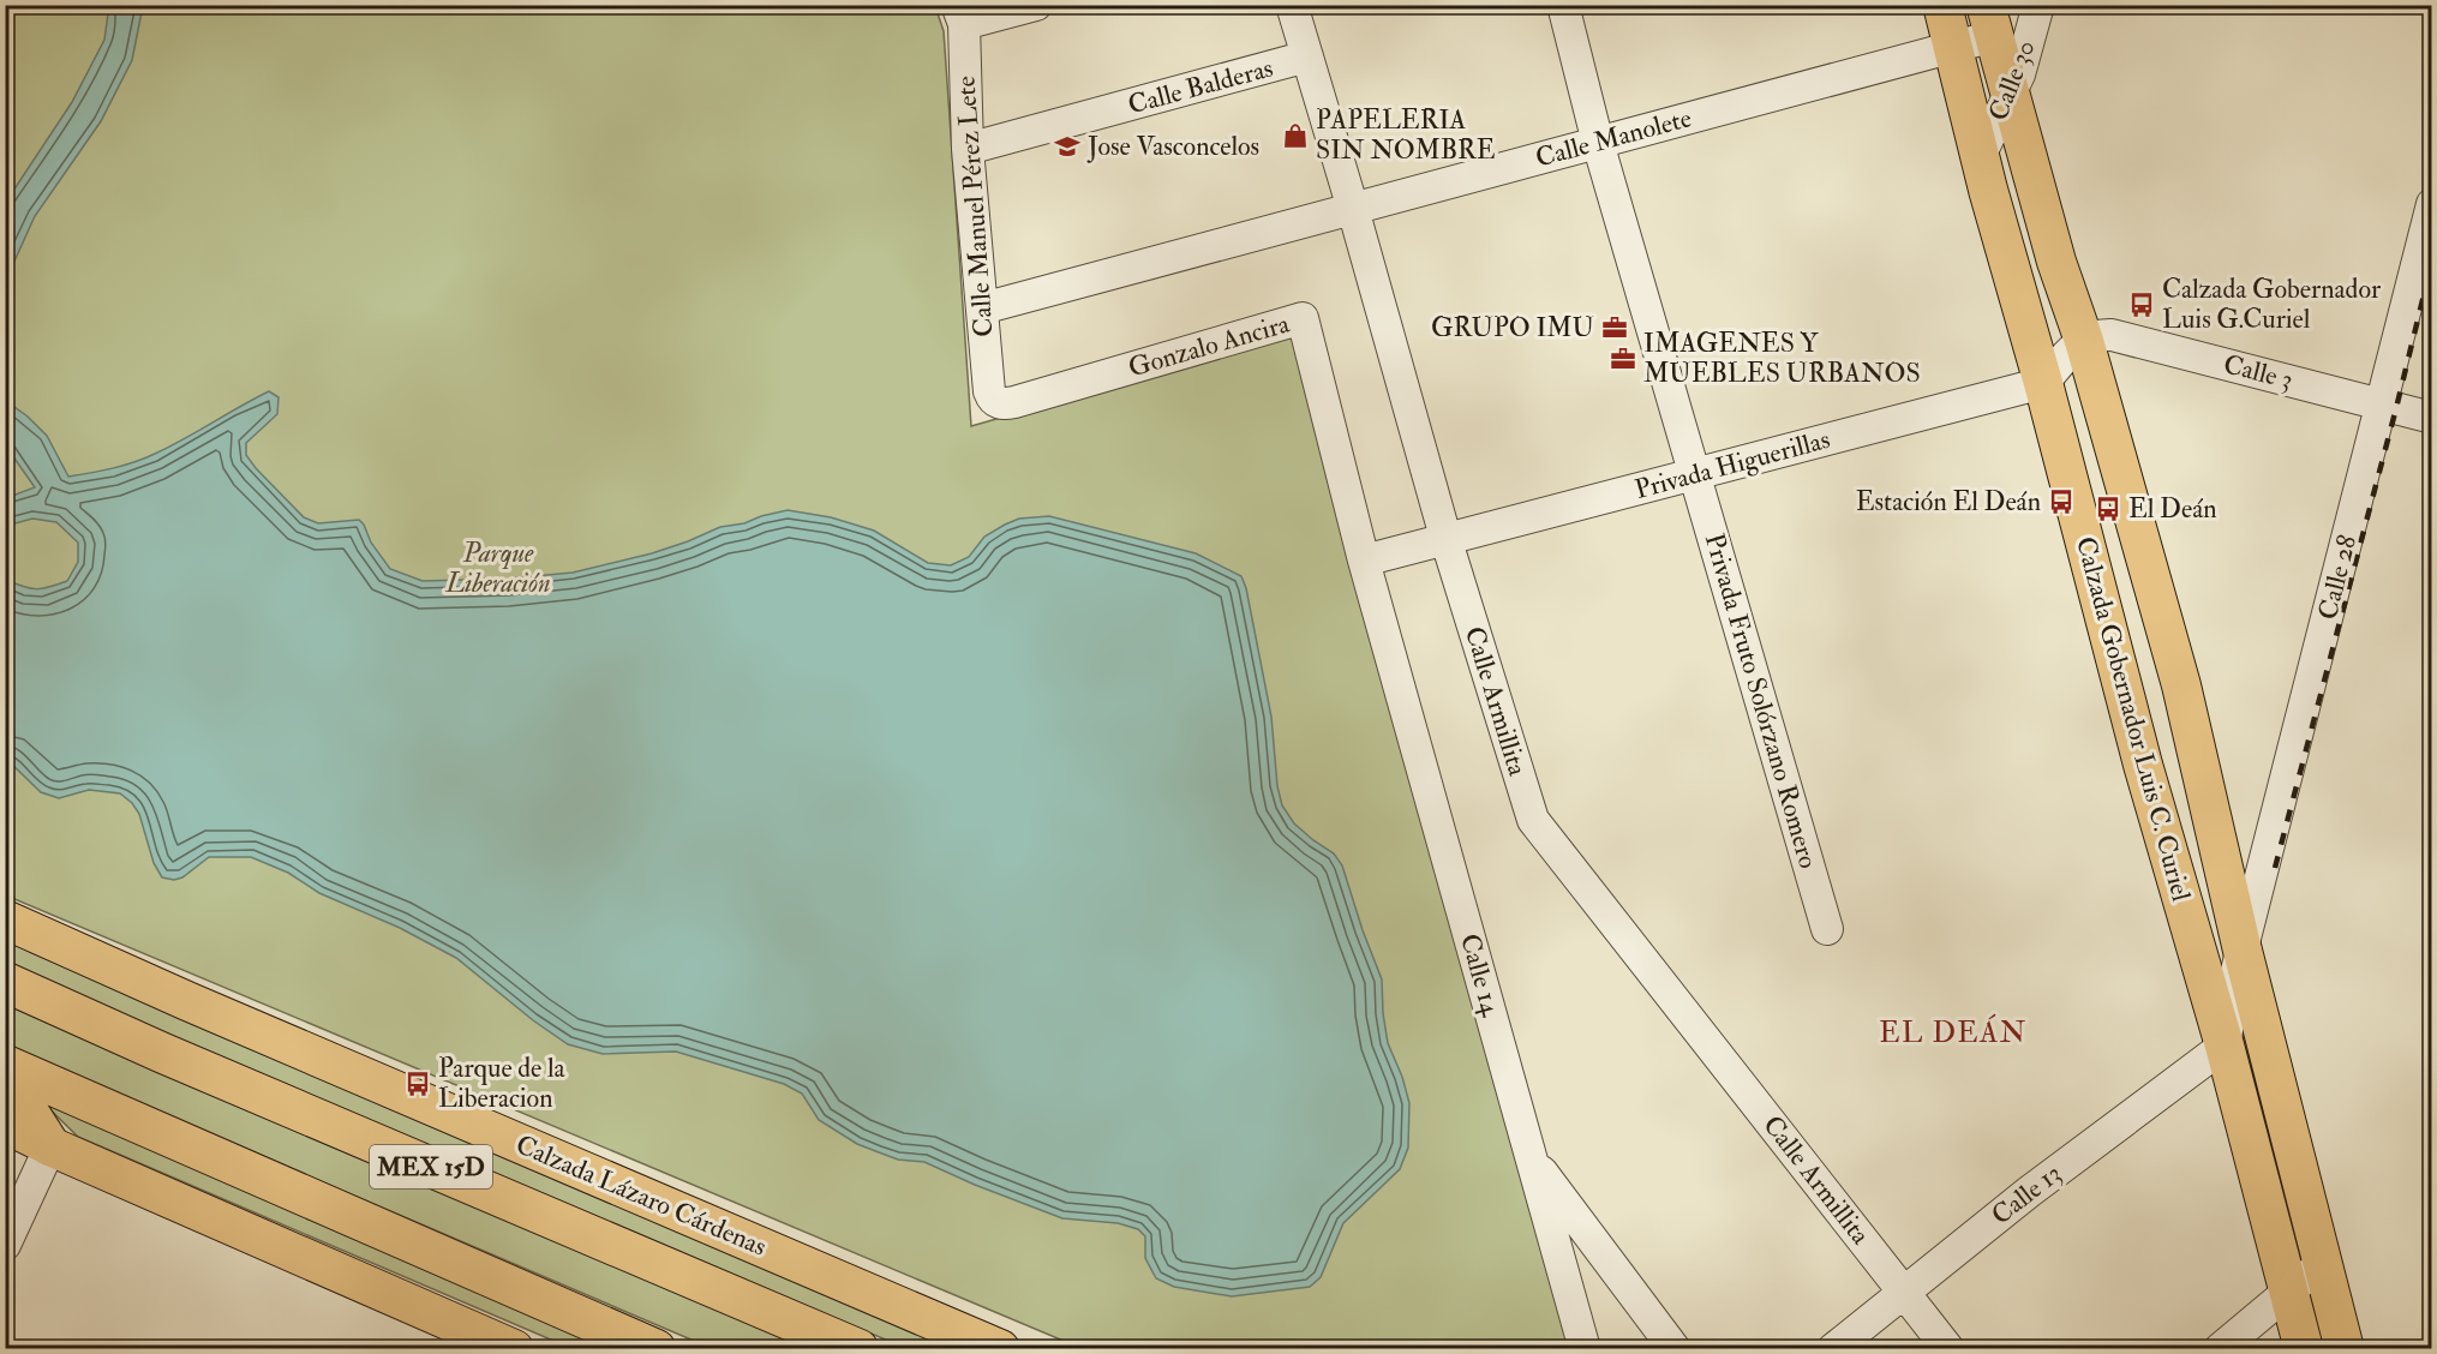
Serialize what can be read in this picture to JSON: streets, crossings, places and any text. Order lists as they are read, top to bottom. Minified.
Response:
{"streets":{"highway":["MEX 15D","Calzada Lázaro Cárdenas"],"main road":["Calzada Gobernador Luis C. Curiel"],"street":["Calle 30","Calle Balderas","Calle Manolete","Calle Manuel Pérez Lete","Gonzalo Ancira","Calle 3","Privada Higuerillas","Calle 28","Calle Armillita","Privada Fruto Solórzano Romero","Calle 14","Calle 13"]},"crossings":[["Calle 30","Calzada Gobernador Luis C. Curiel"],["Calle Balderas","Calle Manuel Pérez Lete"],["Calle Balderas","Calle Armillita"],["Calle Manolete","Calle Manuel Pérez Lete"],["Calle Manolete","Calle Armillita"],["Calle Manolete","Privada Fruto Solórzano Romero"],["Calle Manolete","Calzada Gobernador Luis C. Curiel"],["Calle Manuel Pérez Lete","Gonzalo Ancira"],["Gonzalo Ancira","Privada Higuerillas"],["Gonzalo Ancira","Calle 14"],["Calle 3","Calle 28"],["Calle 3","Calzada Gobernador Luis C. Curiel"],["Privada Higuerillas","Calle Armillita"],["Privada Higuerillas","Privada Fruto Solórzano Romero"],["Privada Higuerillas","Calzada Gobernador Luis C. Curiel"],["Privada Higuerillas","Calle 14"],["Calle 28","Calzada Gobernador Luis C. Curiel"],["Calle 28","Calle 13"],["Calle Armillita","Calle 13"],["Calzada Gobernador Luis C. Curiel","Calle 13"]],"districts":["EL DEÁN"],"parks":["Parque Liberación"],"places":{"shop":["PAPELERIA SIN NOMBRE"],"school or university":["Jose Vasconcelos"],"bus stop":["Calzada Gobernador Luis G.Curiel","Estación El Deán","El Deán","Parque de la Liberacion"],"office":["GRUPO IMU","IMAGENES Y MUEBLES URBANOS"]}}
